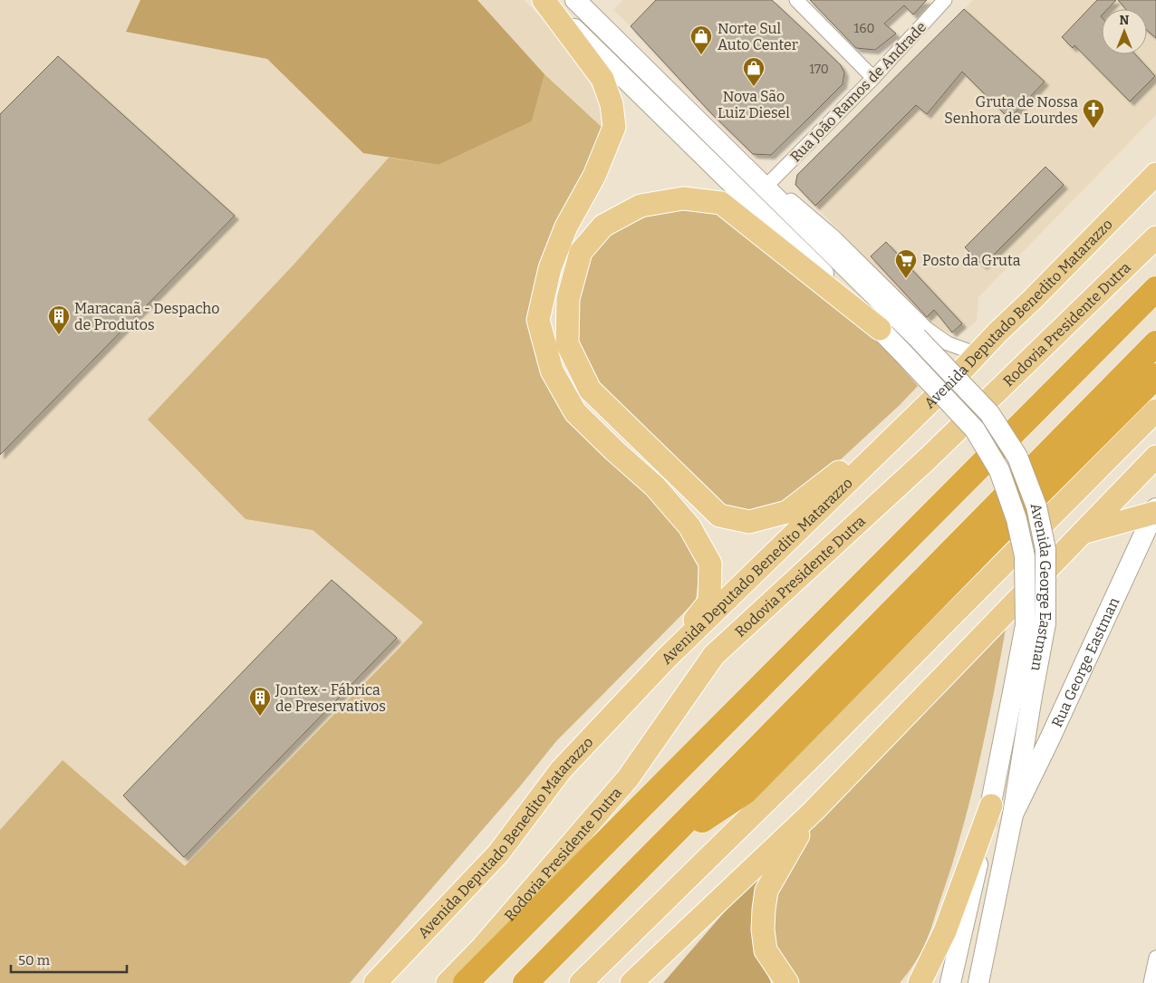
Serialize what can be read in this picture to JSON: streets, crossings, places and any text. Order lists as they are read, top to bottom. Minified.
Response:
{"streets":{"highway":["Rodovia Presidente Dutra"],"main road":["Avenida Deputado Benedito Matarazzo","Avenida George Eastman","Rua George Eastman"],"street":["Rua João Ramos de Andrade"]},"crossings":[["Avenida George Eastman","Rua George Eastman"]],"places":{"shop":["Norte Sul Auto Center","Nova São Luiz Diesel"],"church":["Gruta de Nossa Senhora de Lourdes"],"supermarket":["Posto da Gruta"],"building":["Maracanã - Despacho de Produtos","Jontex - Fábrica de Preservativos"]},"house_numbers":["160","170"],"scale_bar":"50 m","north":"top"}
